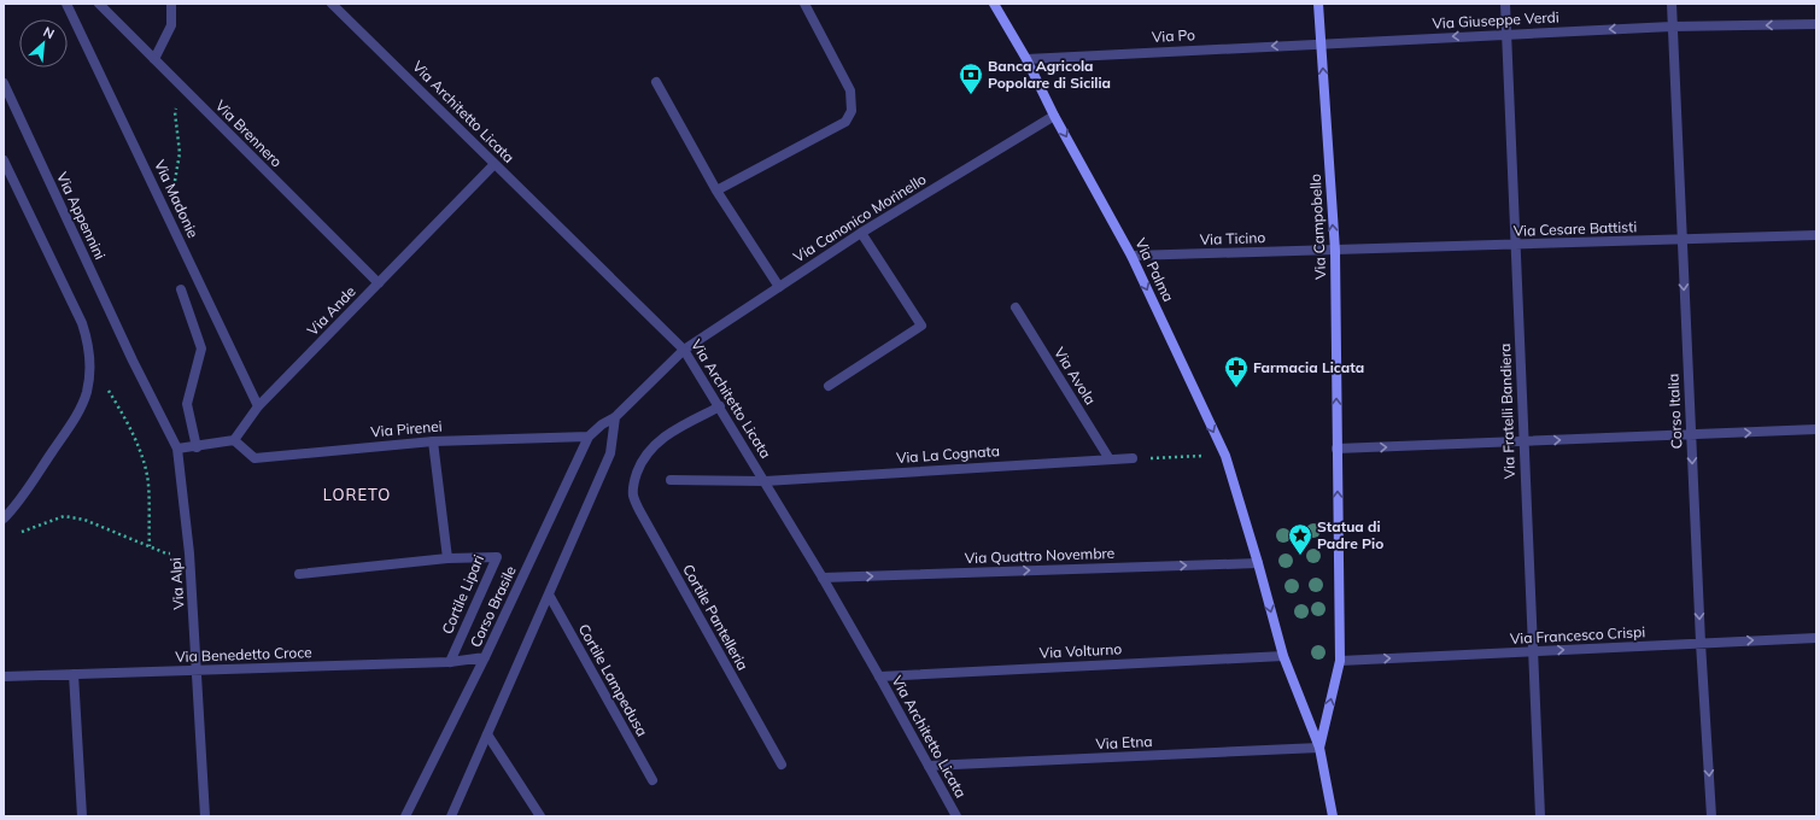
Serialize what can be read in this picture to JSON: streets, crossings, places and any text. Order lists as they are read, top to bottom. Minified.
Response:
{"streets":{"main road":["Via Campobello","Via Palma"],"street":["Via Giuseppe Verdi","Via Po","Via Architetto Licata","Via Brennero","Via Madonie","Via Appennini","Via Canonico Morinello","Via Cesare Battisti","Via Ticino","Via Ande","Via Avola","Via Fratelli Bandiera","Corso Italia","Via Pirenei","Via La Cognata","Via Quattro Novembre","Via Alpi","Cortile Lipari","Corso Brasile","Cortile Pantelleria","Via Francesco Crispi","Via Volturno","Via Benedetto Croce","Cortile Lampedusa","Via Etna"]},"crossings":[["Via Giuseppe Verdi","Via Po"],["Via Giuseppe Verdi","Via Campobello"],["Via Giuseppe Verdi","Via Fratelli Bandiera"],["Via Giuseppe Verdi","Corso Italia"],["Via Po","Via Campobello"],["Via Po","Via Palma"],["Via Architetto Licata","Via Canonico Morinello"],["Via Architetto Licata","Via Ande"],["Via Architetto Licata","Via La Cognata"],["Via Architetto Licata","Via Quattro Novembre"],["Via Architetto Licata","Corso Brasile"],["Via Architetto Licata","Cortile Pantelleria"],["Via Architetto Licata","Via Volturno"],["Via Architetto Licata","Via Etna"],["Via Brennero","Via Ande"],["Via Madonie","Via Ande"],["Via Appennini","Via Alpi"],["Via Canonico Morinello","Via Palma"],["Via Canonico Morinello","Corso Brasile"],["Via Campobello","Via Cesare Battisti"],["Via Campobello","Via Ticino"],["Via Campobello","Via Palma"],["Via Campobello","Via Francesco Crispi"],["Via Campobello","Via Etna"],["Via Cesare Battisti","Via Ticino"],["Via Cesare Battisti","Via Fratelli Bandiera"],["Via Cesare Battisti","Corso Italia"],["Via Ticino","Via Palma"],["Via Palma","Via Quattro Novembre"],["Via Palma","Via Volturno"],["Via Palma","Via Etna"],["Via Ande","Via Pirenei"],["Via Avola","Via La Cognata"],["Via Fratelli Bandiera","Via Francesco Crispi"],["Corso Italia","Via Francesco Crispi"],["Via Pirenei","Cortile Lipari"],["Via Pirenei","Corso Brasile"],["Via Alpi","Via Benedetto Croce"],["Cortile Lipari","Via Benedetto Croce"],["Corso Brasile","Via Benedetto Croce"]],"one_way":["Via Giuseppe Verdi","Via Po","Via Campobello","Via Palma","Corso Italia","Via Quattro Novembre","Via Francesco Crispi"],"districts":["LORETO"],"places":{"bank":["Banca Agricola Popolare di Sicilia"],"pharmacy":["Farmacia Licata"],"place":["Statua di Padre Pio"]},"north":"top right"}
